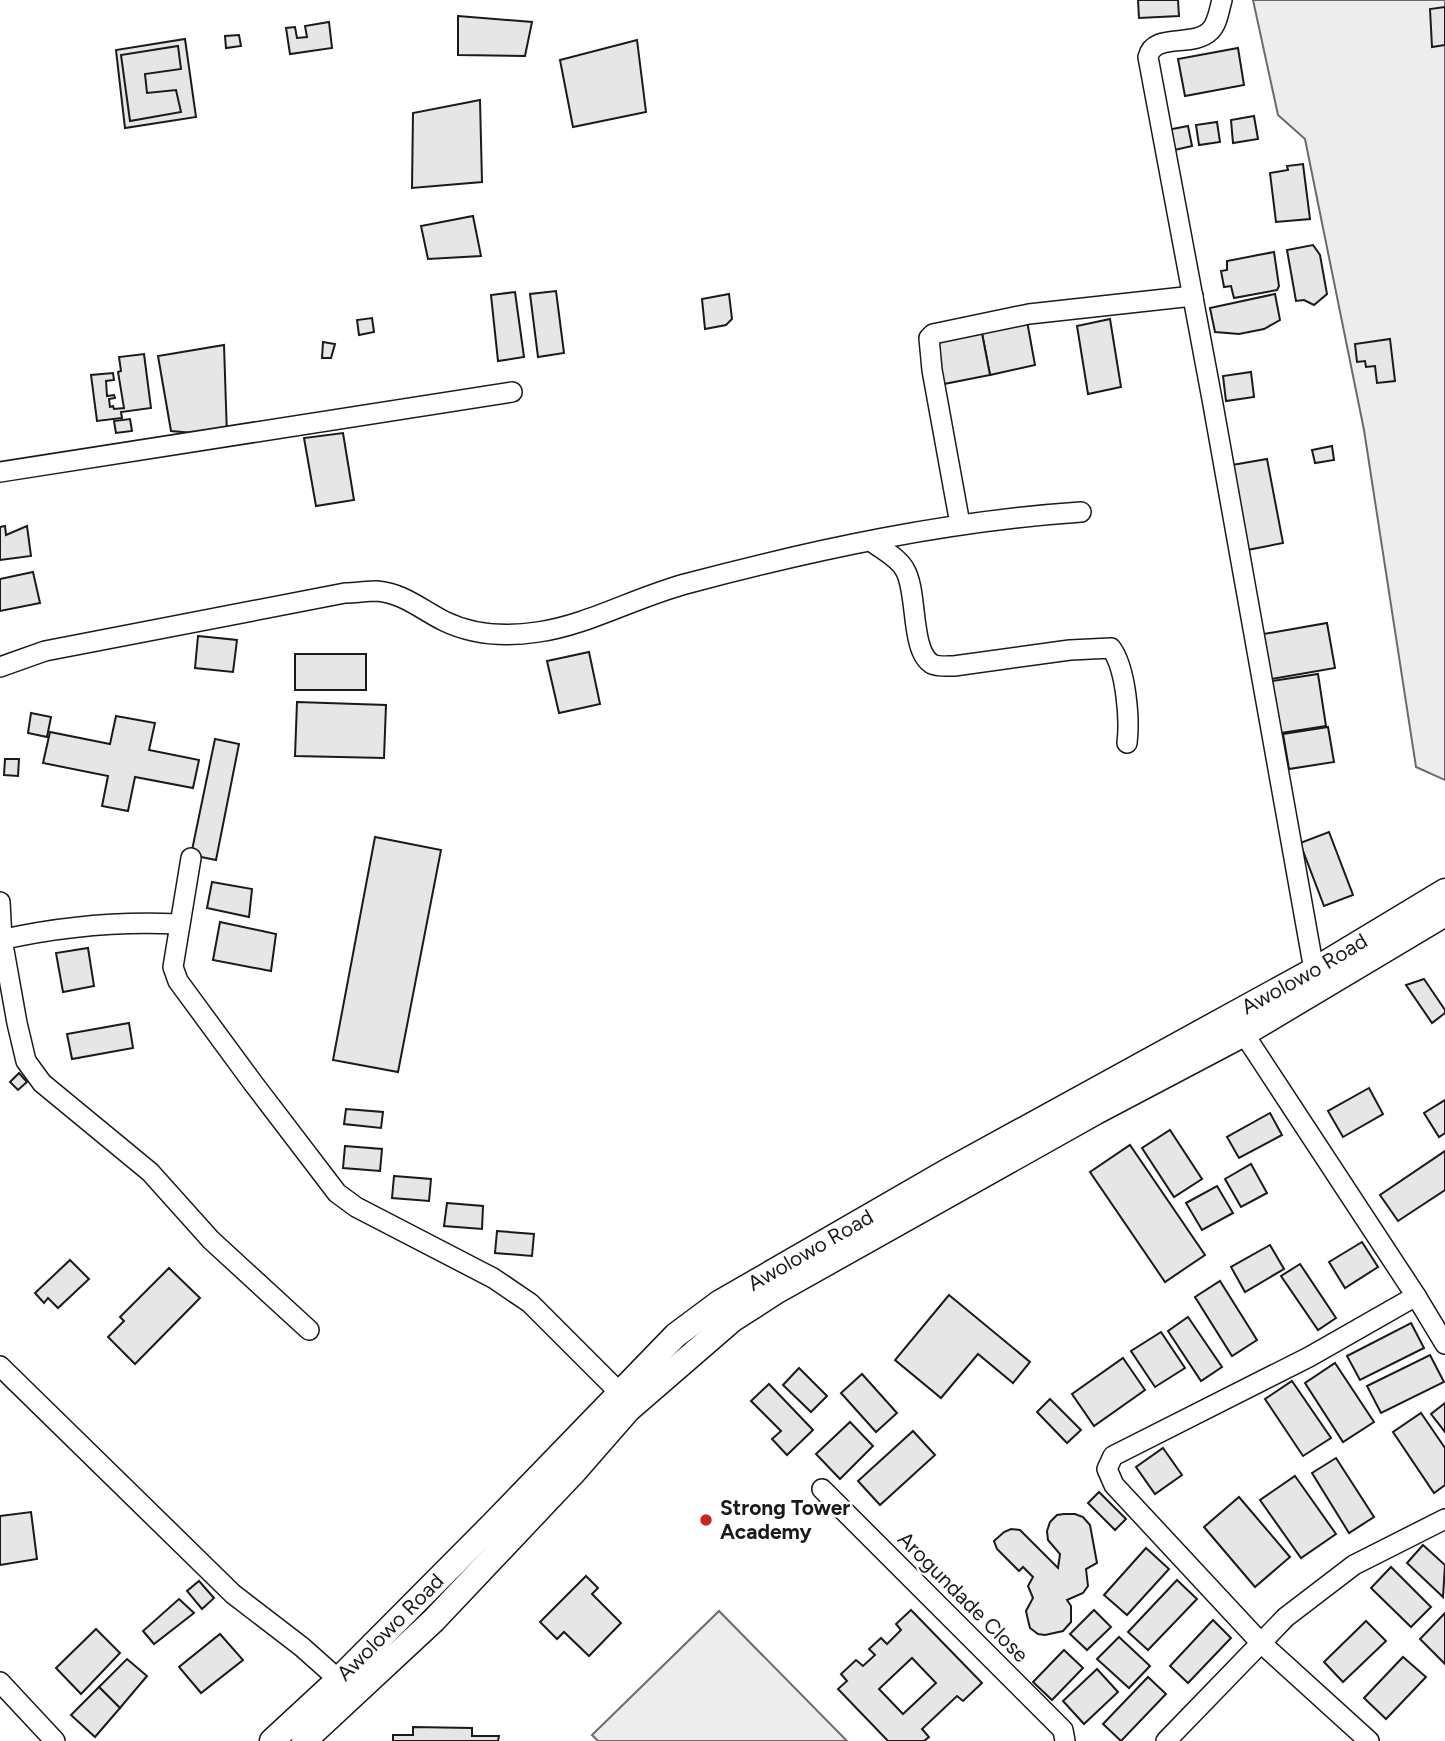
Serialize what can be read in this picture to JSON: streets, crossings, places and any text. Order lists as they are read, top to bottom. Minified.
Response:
{"streets":{"main road":["Awolowo Road"],"street":["Arogundade Close"]},"places":["Strong Tower Academy"]}
